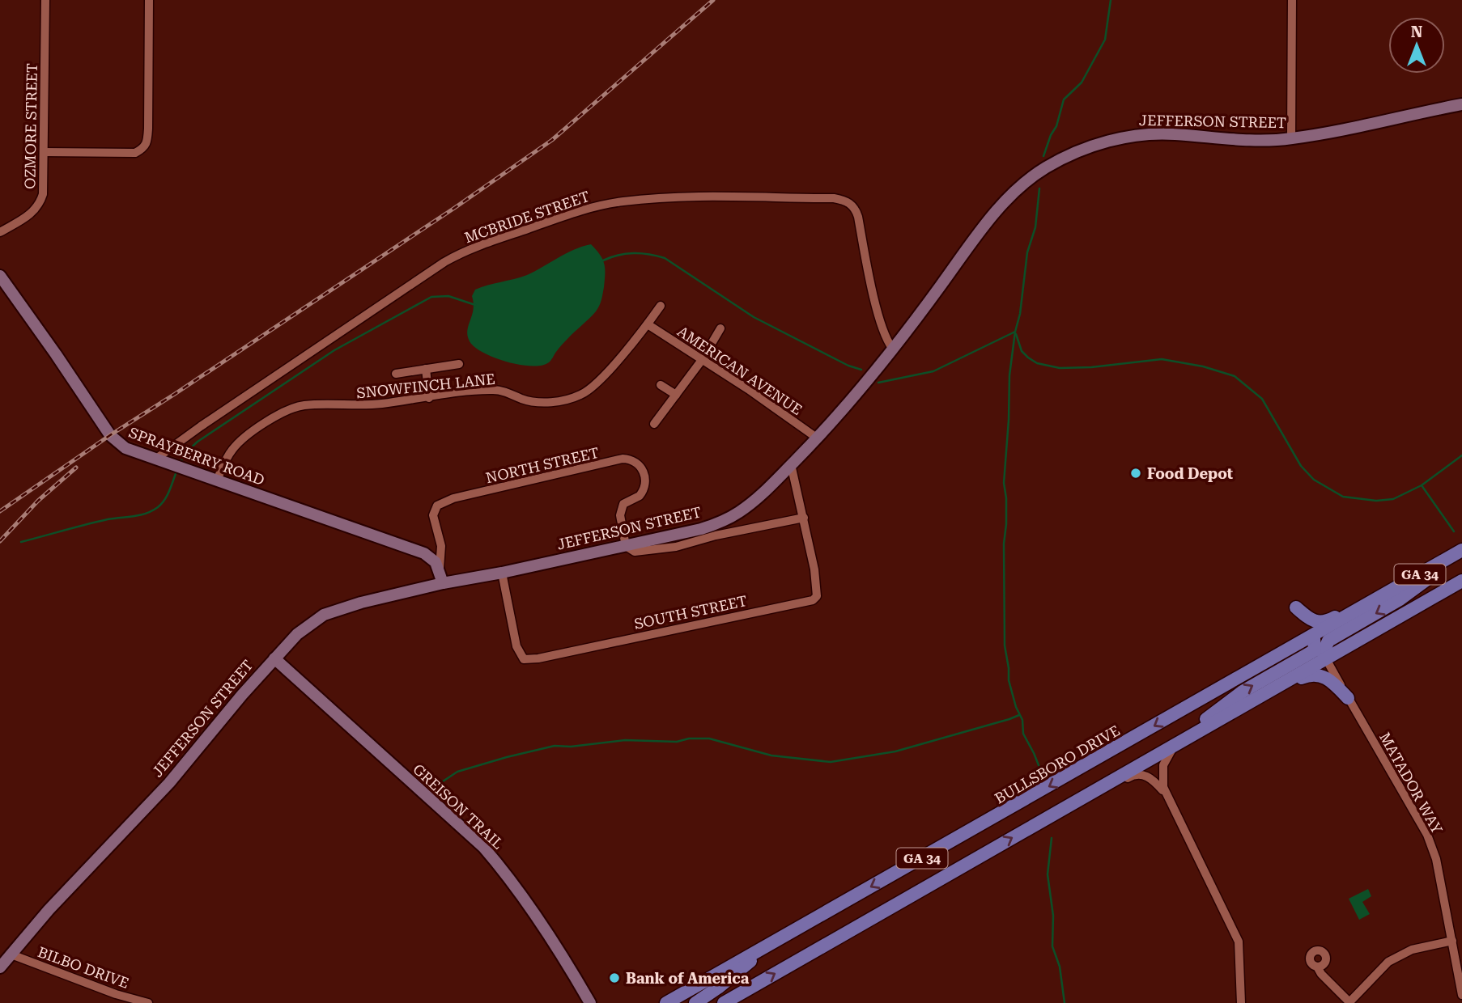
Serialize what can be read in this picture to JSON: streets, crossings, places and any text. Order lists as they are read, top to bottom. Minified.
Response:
{"streets":{"main road":["GA 34","BULLSBORO DRIVE"],"street":["JEFFERSON STREET","OZMORE STREET","MCBRIDE STREET","AMERICAN AVENUE","SNOWFINCH LANE","SPRAYBERRY ROAD","NORTH STREET","SOUTH STREET","MATADOR WAY","GREISON TRAIL","BILBO DRIVE"]},"crossings":[["JEFFERSON STREET","MCBRIDE STREET"],["JEFFERSON STREET","AMERICAN AVENUE"],["JEFFERSON STREET","NORTH STREET"],["JEFFERSON STREET","SOUTH STREET"],["JEFFERSON STREET","GREISON TRAIL"],["JEFFERSON STREET","BILBO DRIVE"],["MCBRIDE STREET","SPRAYBERRY ROAD"],["AMERICAN AVENUE","SNOWFINCH LANE"],["SNOWFINCH LANE","SPRAYBERRY ROAD"],["SPRAYBERRY ROAD","NORTH STREET"],["GA 34","MATADOR WAY"],["BULLSBORO DRIVE","MATADOR WAY"]],"places":["Food Depot","Bank of America"],"north":"top"}
